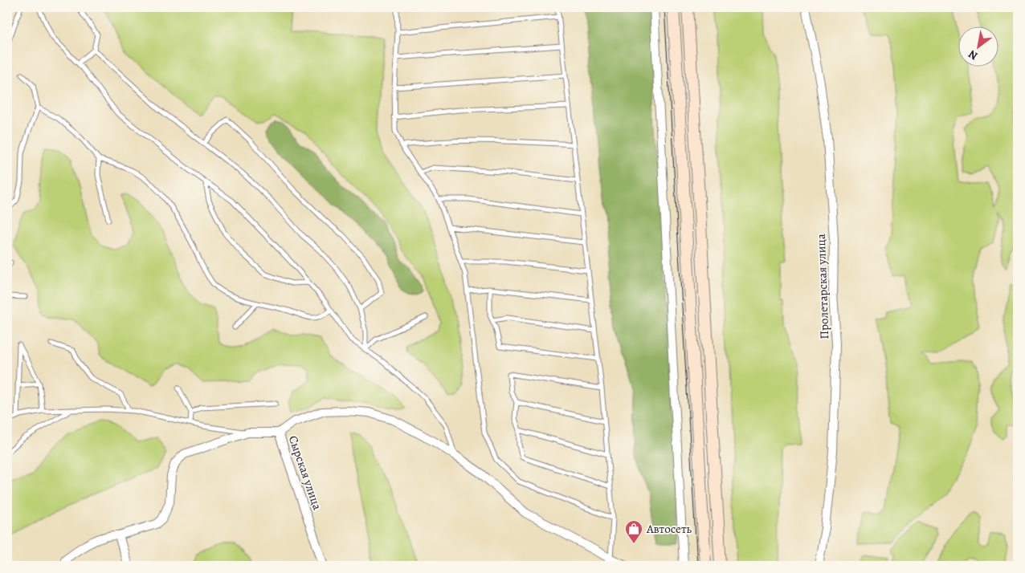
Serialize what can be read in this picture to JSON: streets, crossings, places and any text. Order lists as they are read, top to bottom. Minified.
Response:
{"streets":{"street":["Пролетарская улица","Сырская улица"]},"places":{"shop":["Автосеть"]},"north":"bottom left"}
